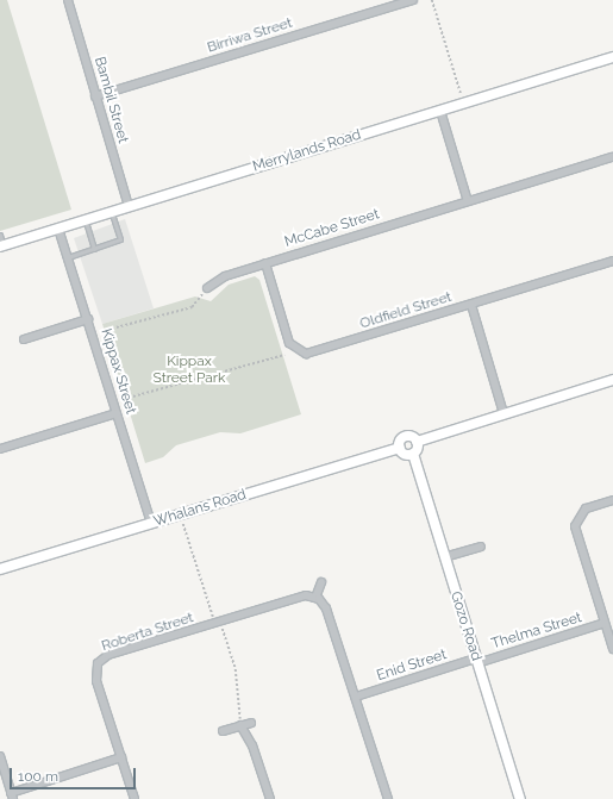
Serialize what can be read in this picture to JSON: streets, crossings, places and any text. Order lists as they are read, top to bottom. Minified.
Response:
{"streets":{"street":["Birriwa Street","Bambil Street","Merrylands Road","McCabe Street","Oldfield Street","Kippax Street","Whalans Road","Gozo Road","Thelma Street","Roberta Street","Enid Street"]},"crossings":[["Birriwa Street","Bambil Street"],["Bambil Street","Merrylands Road"],["Merrylands Road","Kippax Street"],["McCabe Street","Oldfield Street"],["Kippax Street","Whalans Road"],["Gozo Road","Thelma Street"],["Gozo Road","Enid Street"],["Thelma Street","Enid Street"]],"parks":["Kippax Street Park"],"scale_bar":"100 m"}
